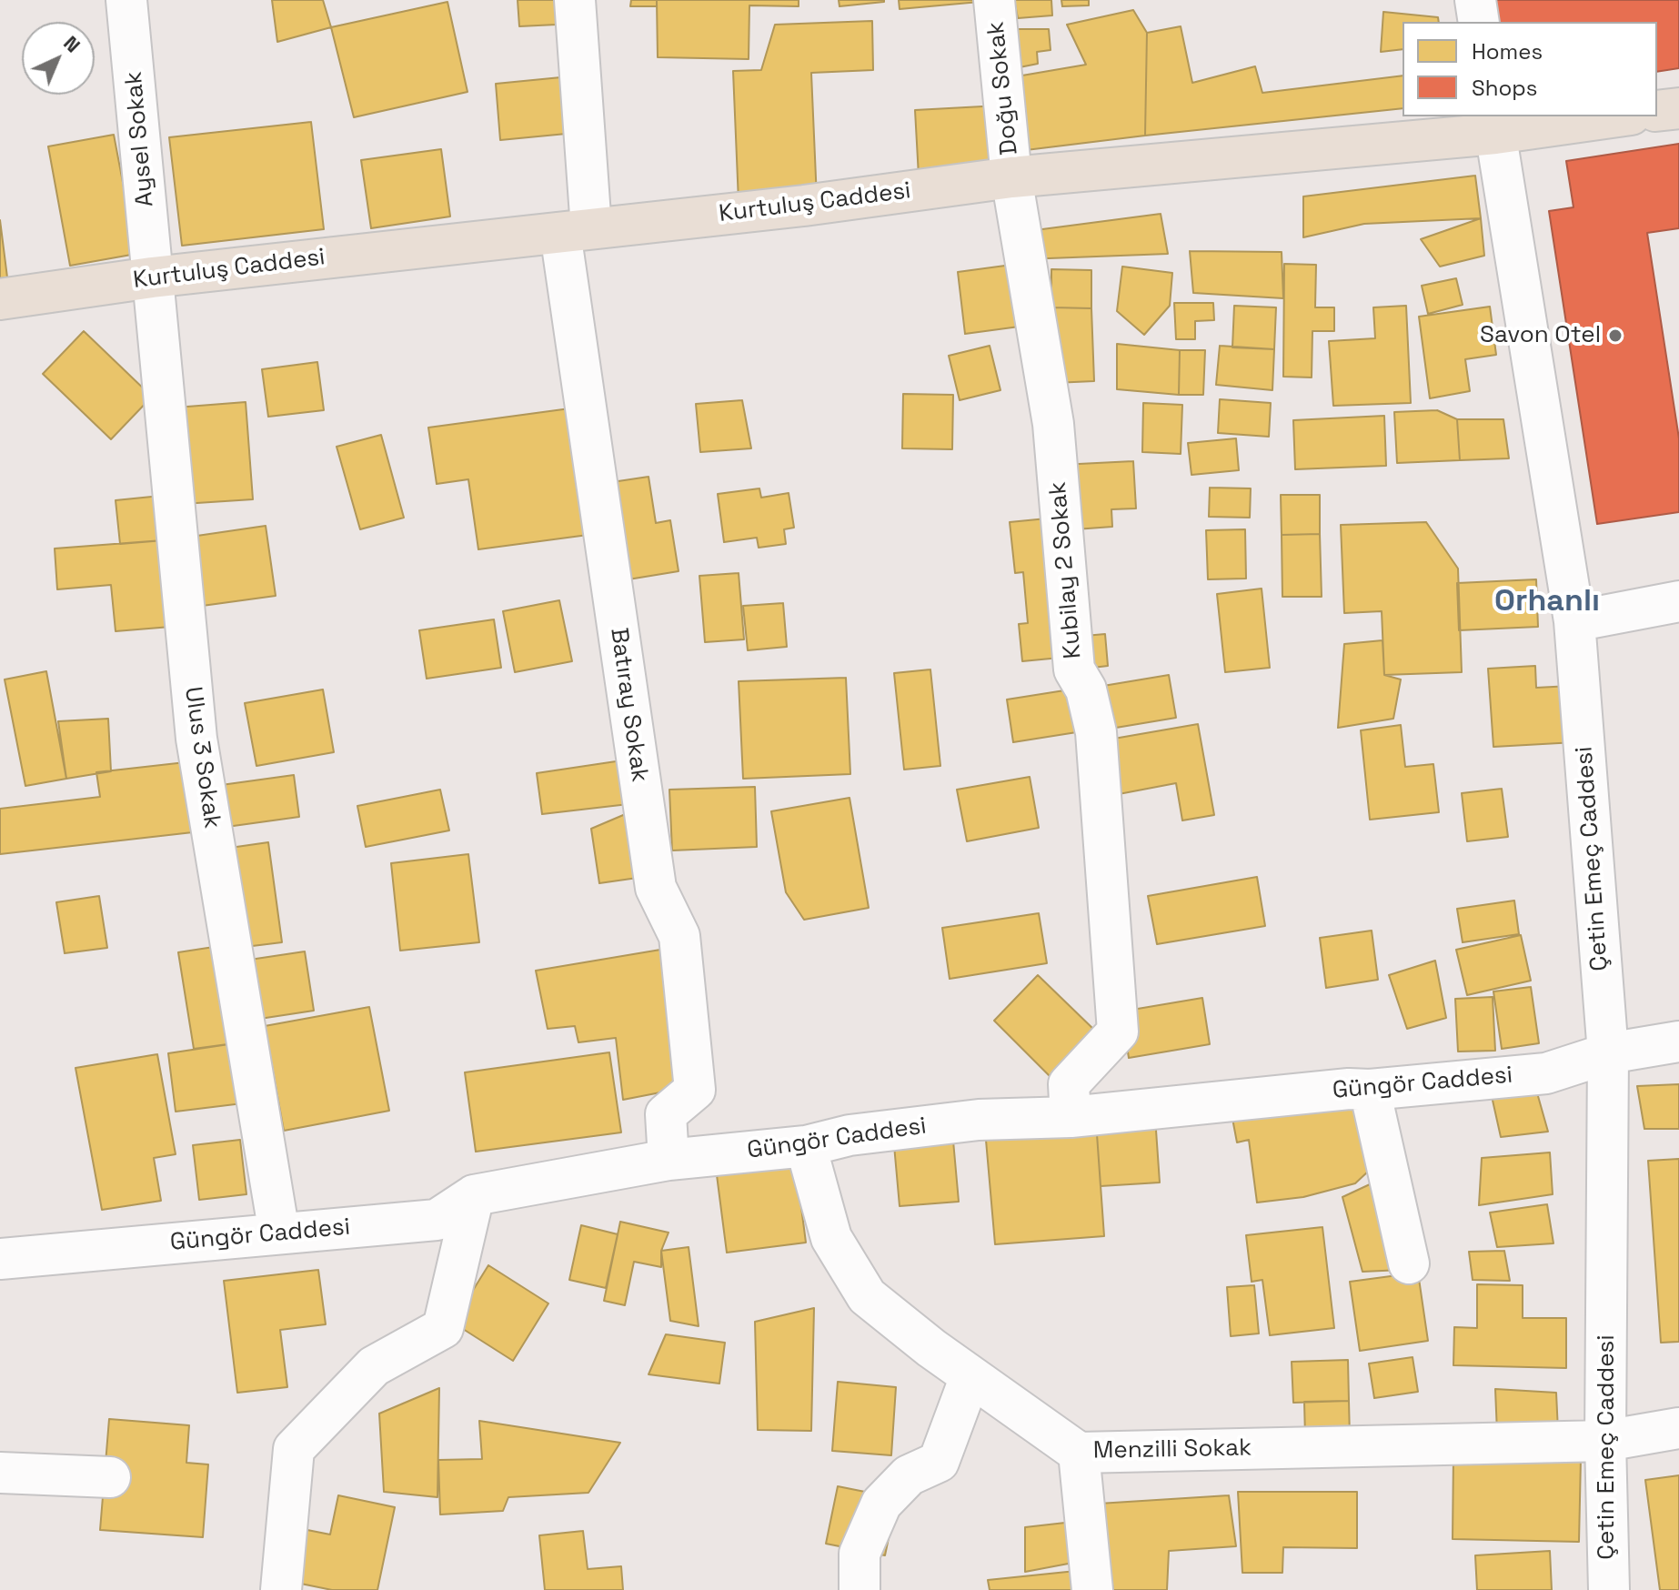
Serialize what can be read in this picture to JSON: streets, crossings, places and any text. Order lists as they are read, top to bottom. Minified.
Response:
{"streets":{"main road":["Kurtuluş Caddesi"],"street":["Doğu Sokak","Aysel Sokak","Kubilay 2 Sokak","Batıray Sokak","Ulus 3 Sokak","Çetin Emeç Caddesi","Güngör Caddesi","Menzilli Sokak"]},"crossings":[["Doğu Sokak","Kurtuluş Caddesi"],["Doğu Sokak","Kubilay 2 Sokak"],["Aysel Sokak","Kurtuluş Caddesi"],["Aysel Sokak","Ulus 3 Sokak"],["Kurtuluş Caddesi","Kubilay 2 Sokak"],["Kurtuluş Caddesi","Batıray Sokak"],["Kurtuluş Caddesi","Ulus 3 Sokak"],["Kurtuluş Caddesi","Çetin Emeç Caddesi"],["Kubilay 2 Sokak","Güngör Caddesi"],["Batıray Sokak","Güngör Caddesi"],["Ulus 3 Sokak","Güngör Caddesi"],["Çetin Emeç Caddesi","Güngör Caddesi"],["Çetin Emeç Caddesi","Menzilli Sokak"],["Güngör Caddesi","Menzilli Sokak"]],"districts":["Orhanlı"],"places":["Savon Otel"],"legend":["Homes","Shops"],"north":"top right"}
